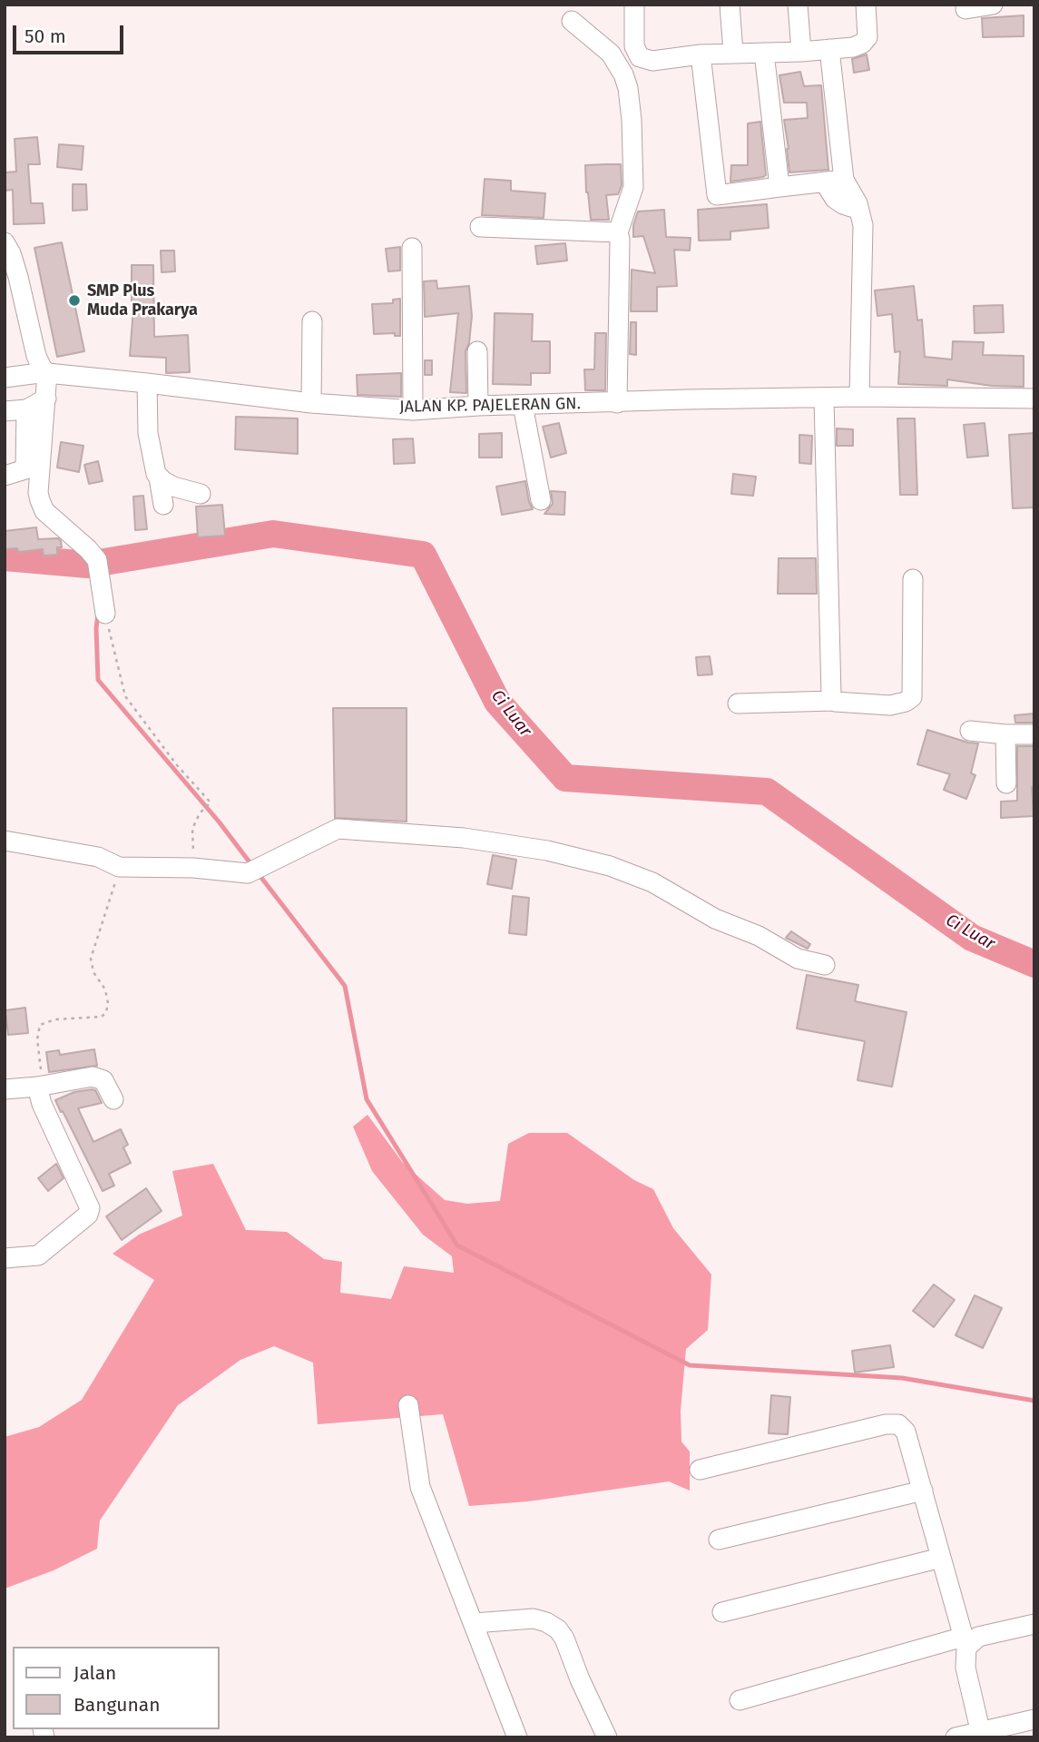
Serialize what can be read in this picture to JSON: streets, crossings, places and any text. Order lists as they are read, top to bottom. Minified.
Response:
{"streets":{"street":["JALAN KP. PAJELERAN GN."]},"water":["Ci Luar"],"places":["SMP Plus Muda Prakarya"],"legend":["Jalan","Bangunan"],"scale_bar":"50 m"}
